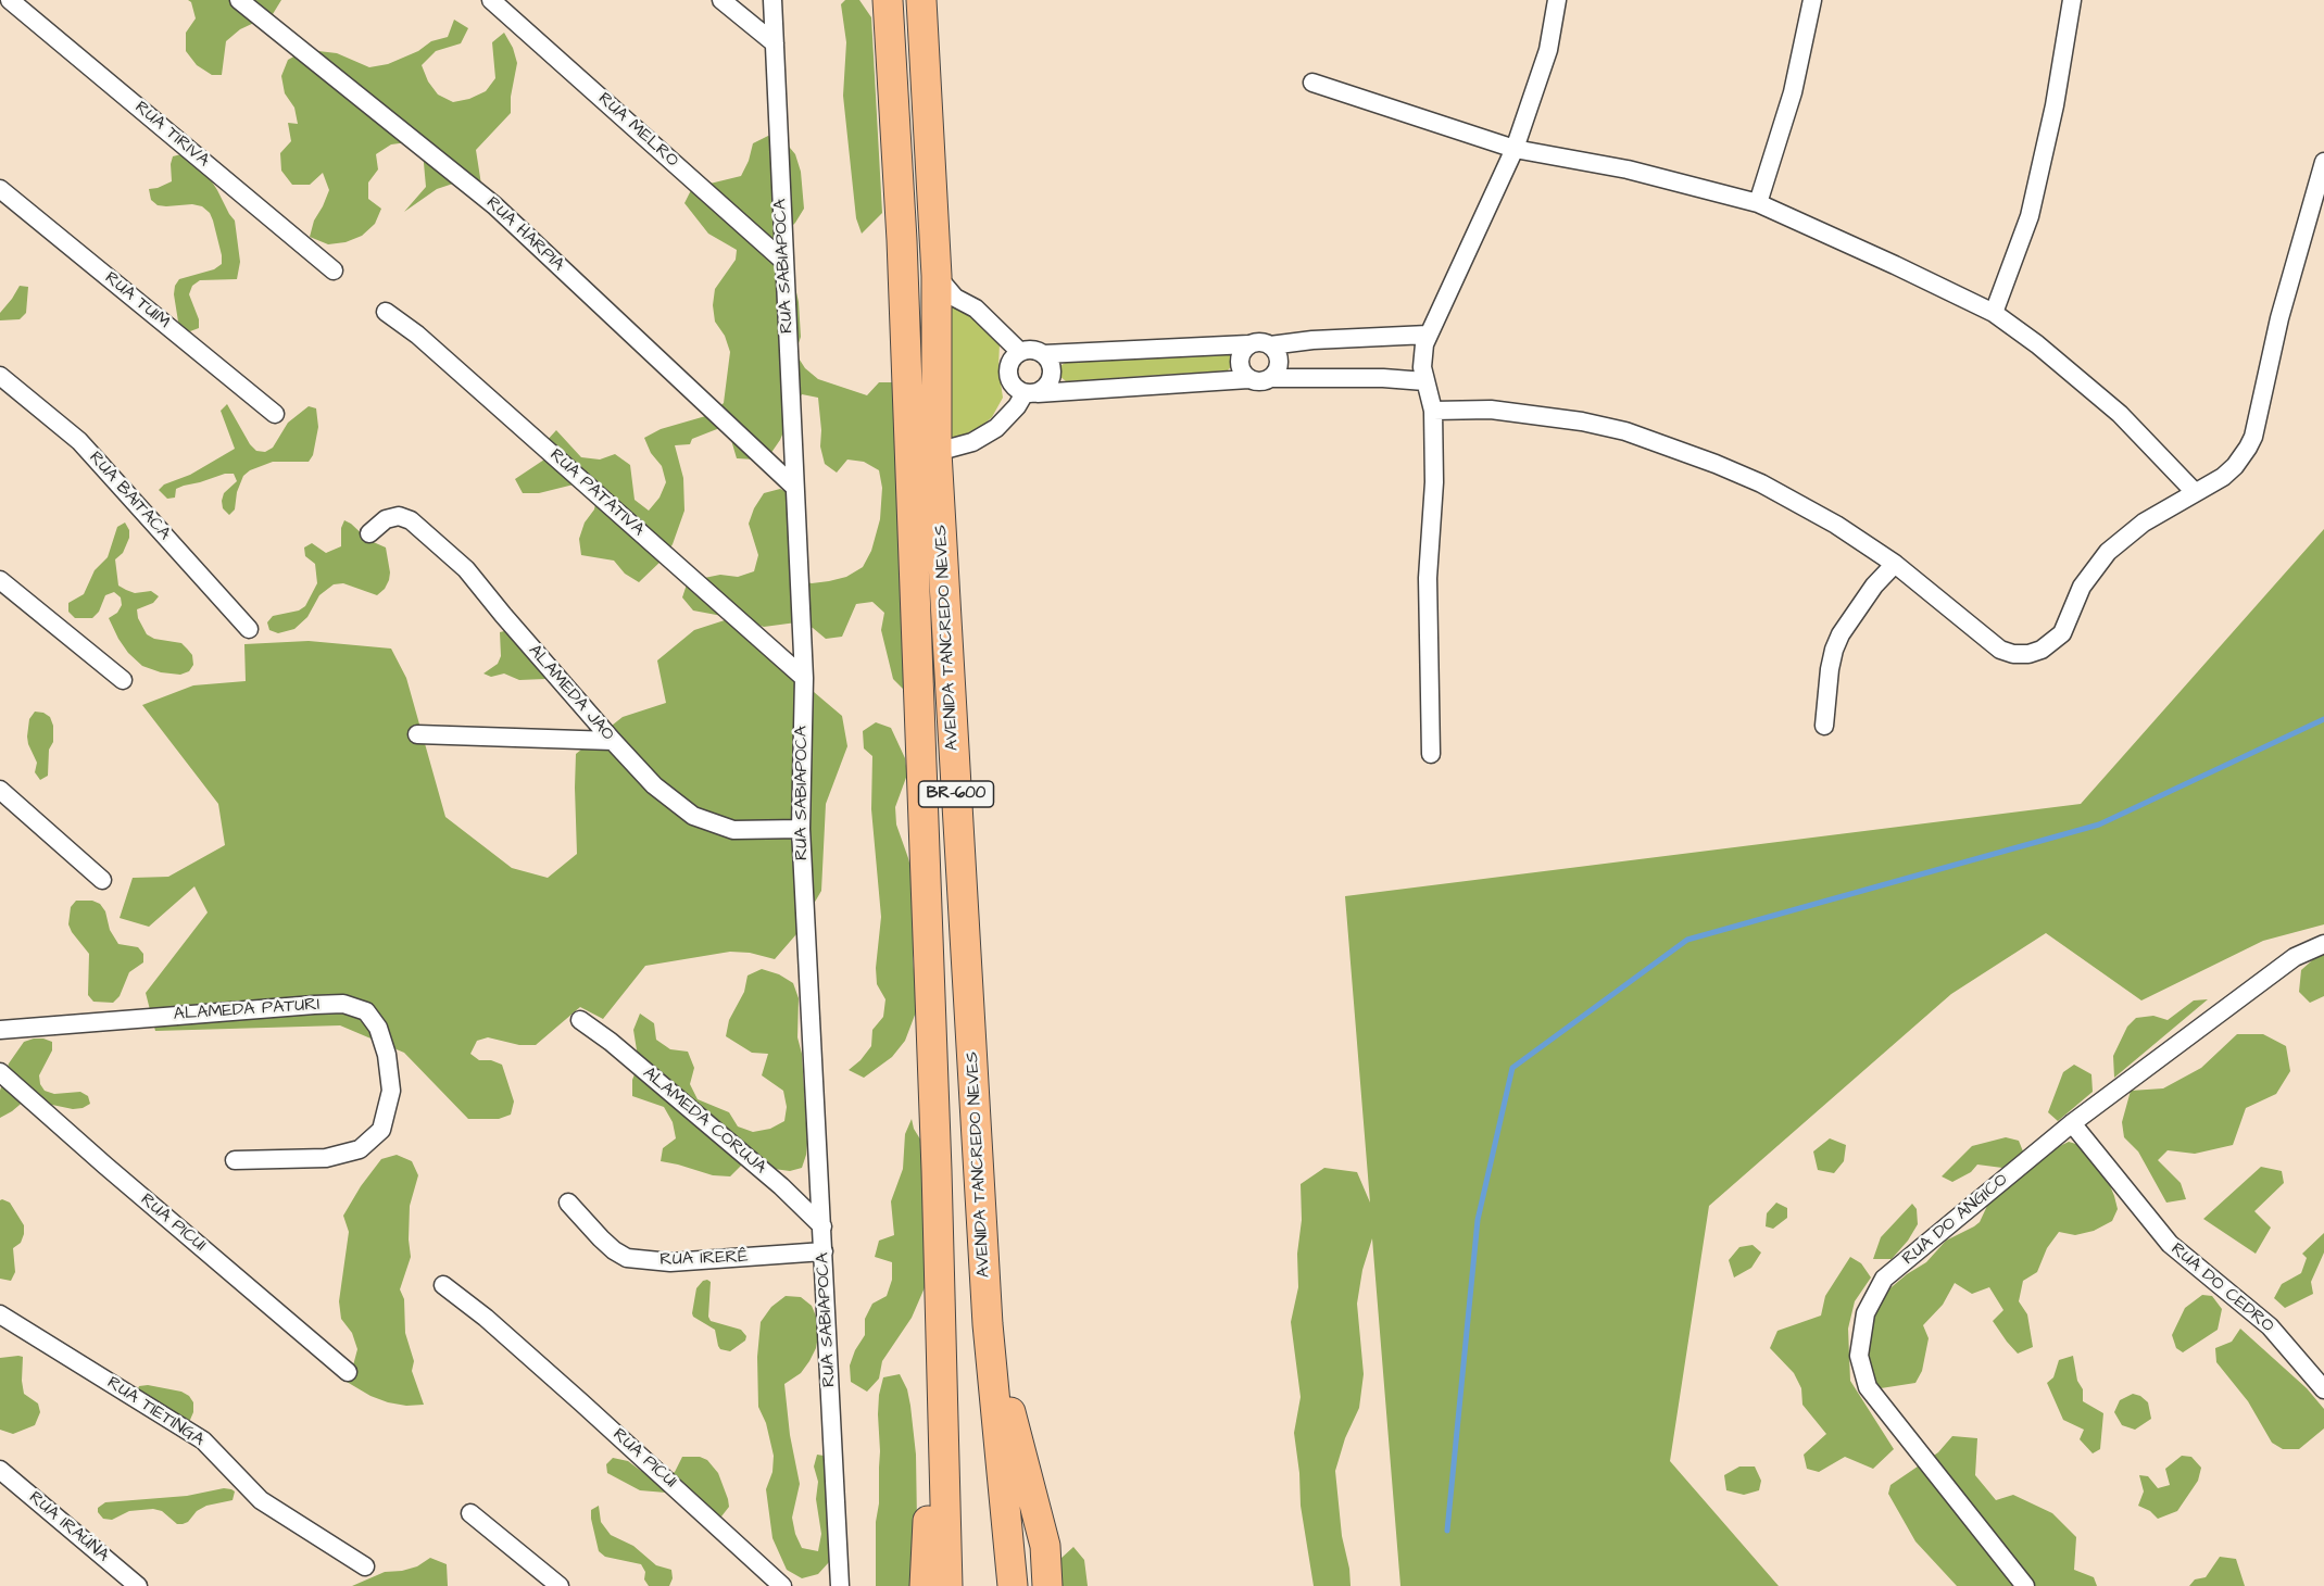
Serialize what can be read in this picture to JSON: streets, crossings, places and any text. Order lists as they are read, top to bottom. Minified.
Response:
{"streets":{"main road":["AVENIDA TANCREDO NEVES","BR-600"],"street":["RUA MELRO","RUA TIRIVA","RUA HARPIA","RUA SABIAPOCA","RUA TUIM","RUA PATATIVA","RUA BAITACA","ALAMEDA JAO","ALAMEDA PATURI","ALAMEDA CORUJA","RUA DO ANGICO","RUA PICUI","RUA IRERÊ","RUA DO CEDRO","RUA TIETINGA","RUA IRAÚNA"]},"crossings":[["RUA MELRO","RUA SABIAPOCA"],["RUA HARPIA","RUA SABIAPOCA"],["RUA SABIAPOCA","RUA PATATIVA"],["RUA SABIAPOCA","ALAMEDA JAO"],["RUA SABIAPOCA","ALAMEDA CORUJA"],["RUA SABIAPOCA","RUA IRERÊ"],["RUA DO ANGICO","RUA DO CEDRO"]]}
